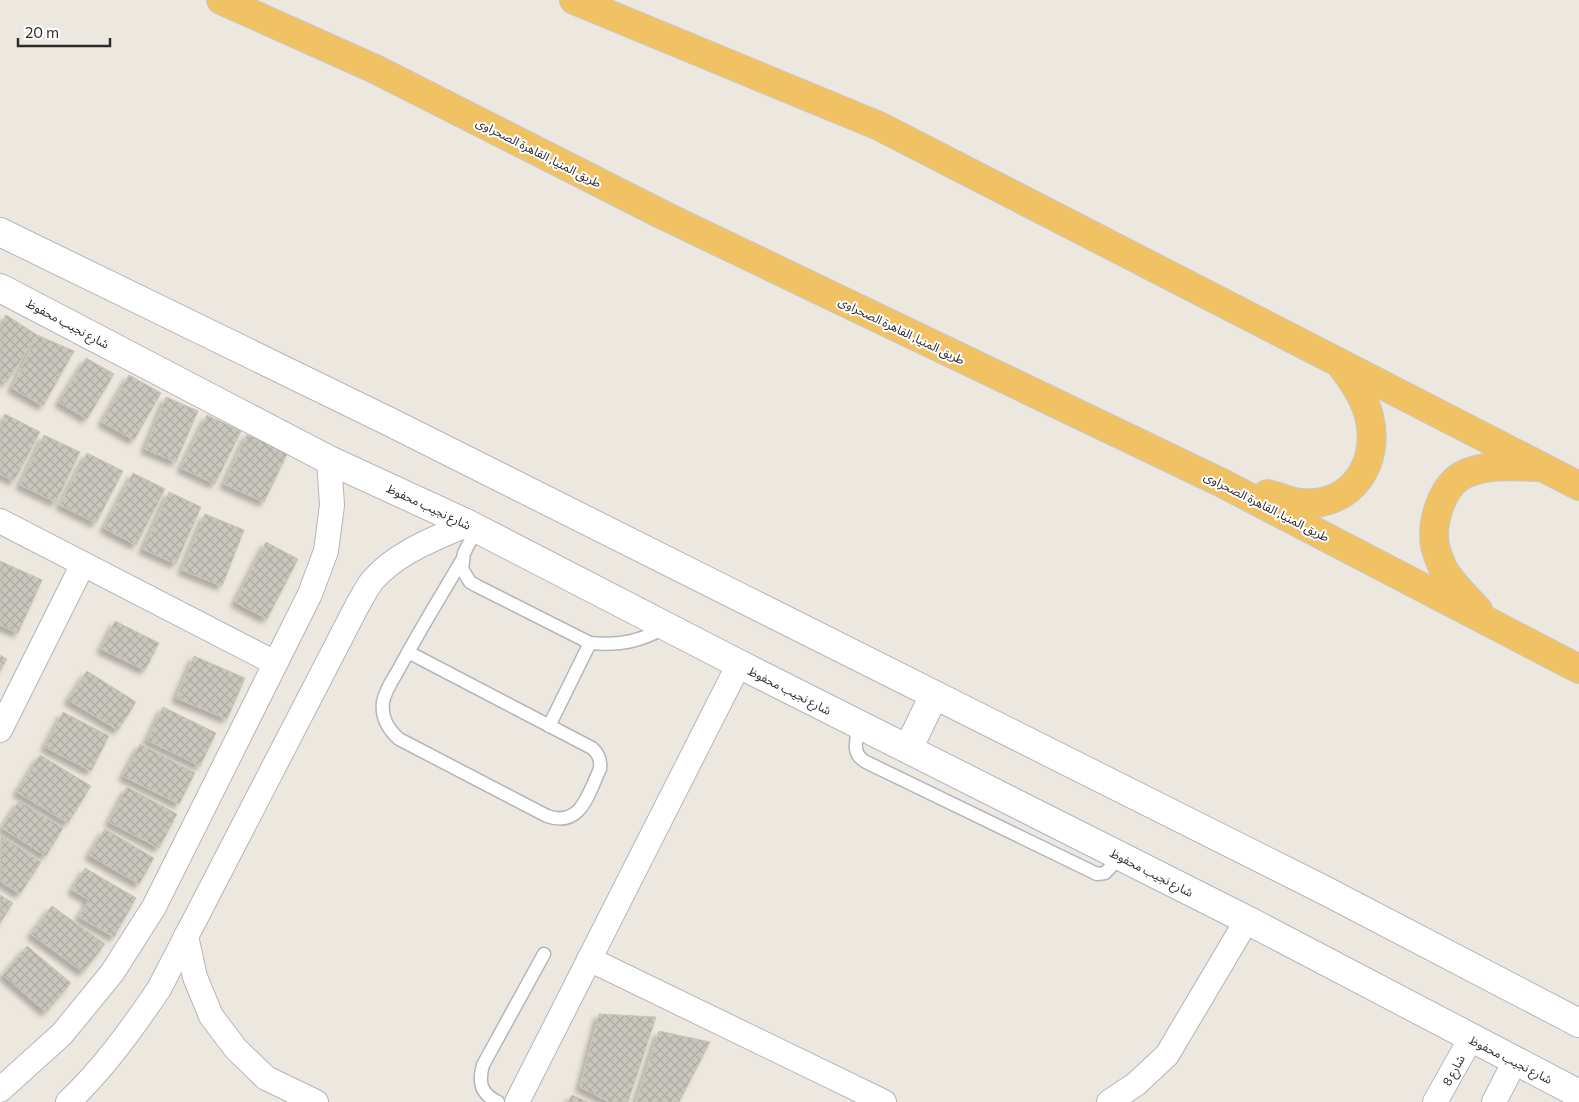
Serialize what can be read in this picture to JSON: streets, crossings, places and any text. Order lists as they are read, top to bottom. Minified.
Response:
{"streets":{"highway":["طريق المنيا, القاهرة الصحراوى"],"street":["شارع نجيب محفوظ","شارع 8"]},"crossings":[["شارع نجيب محفوظ","شارع 8"]],"scale_bar":"20 m"}
